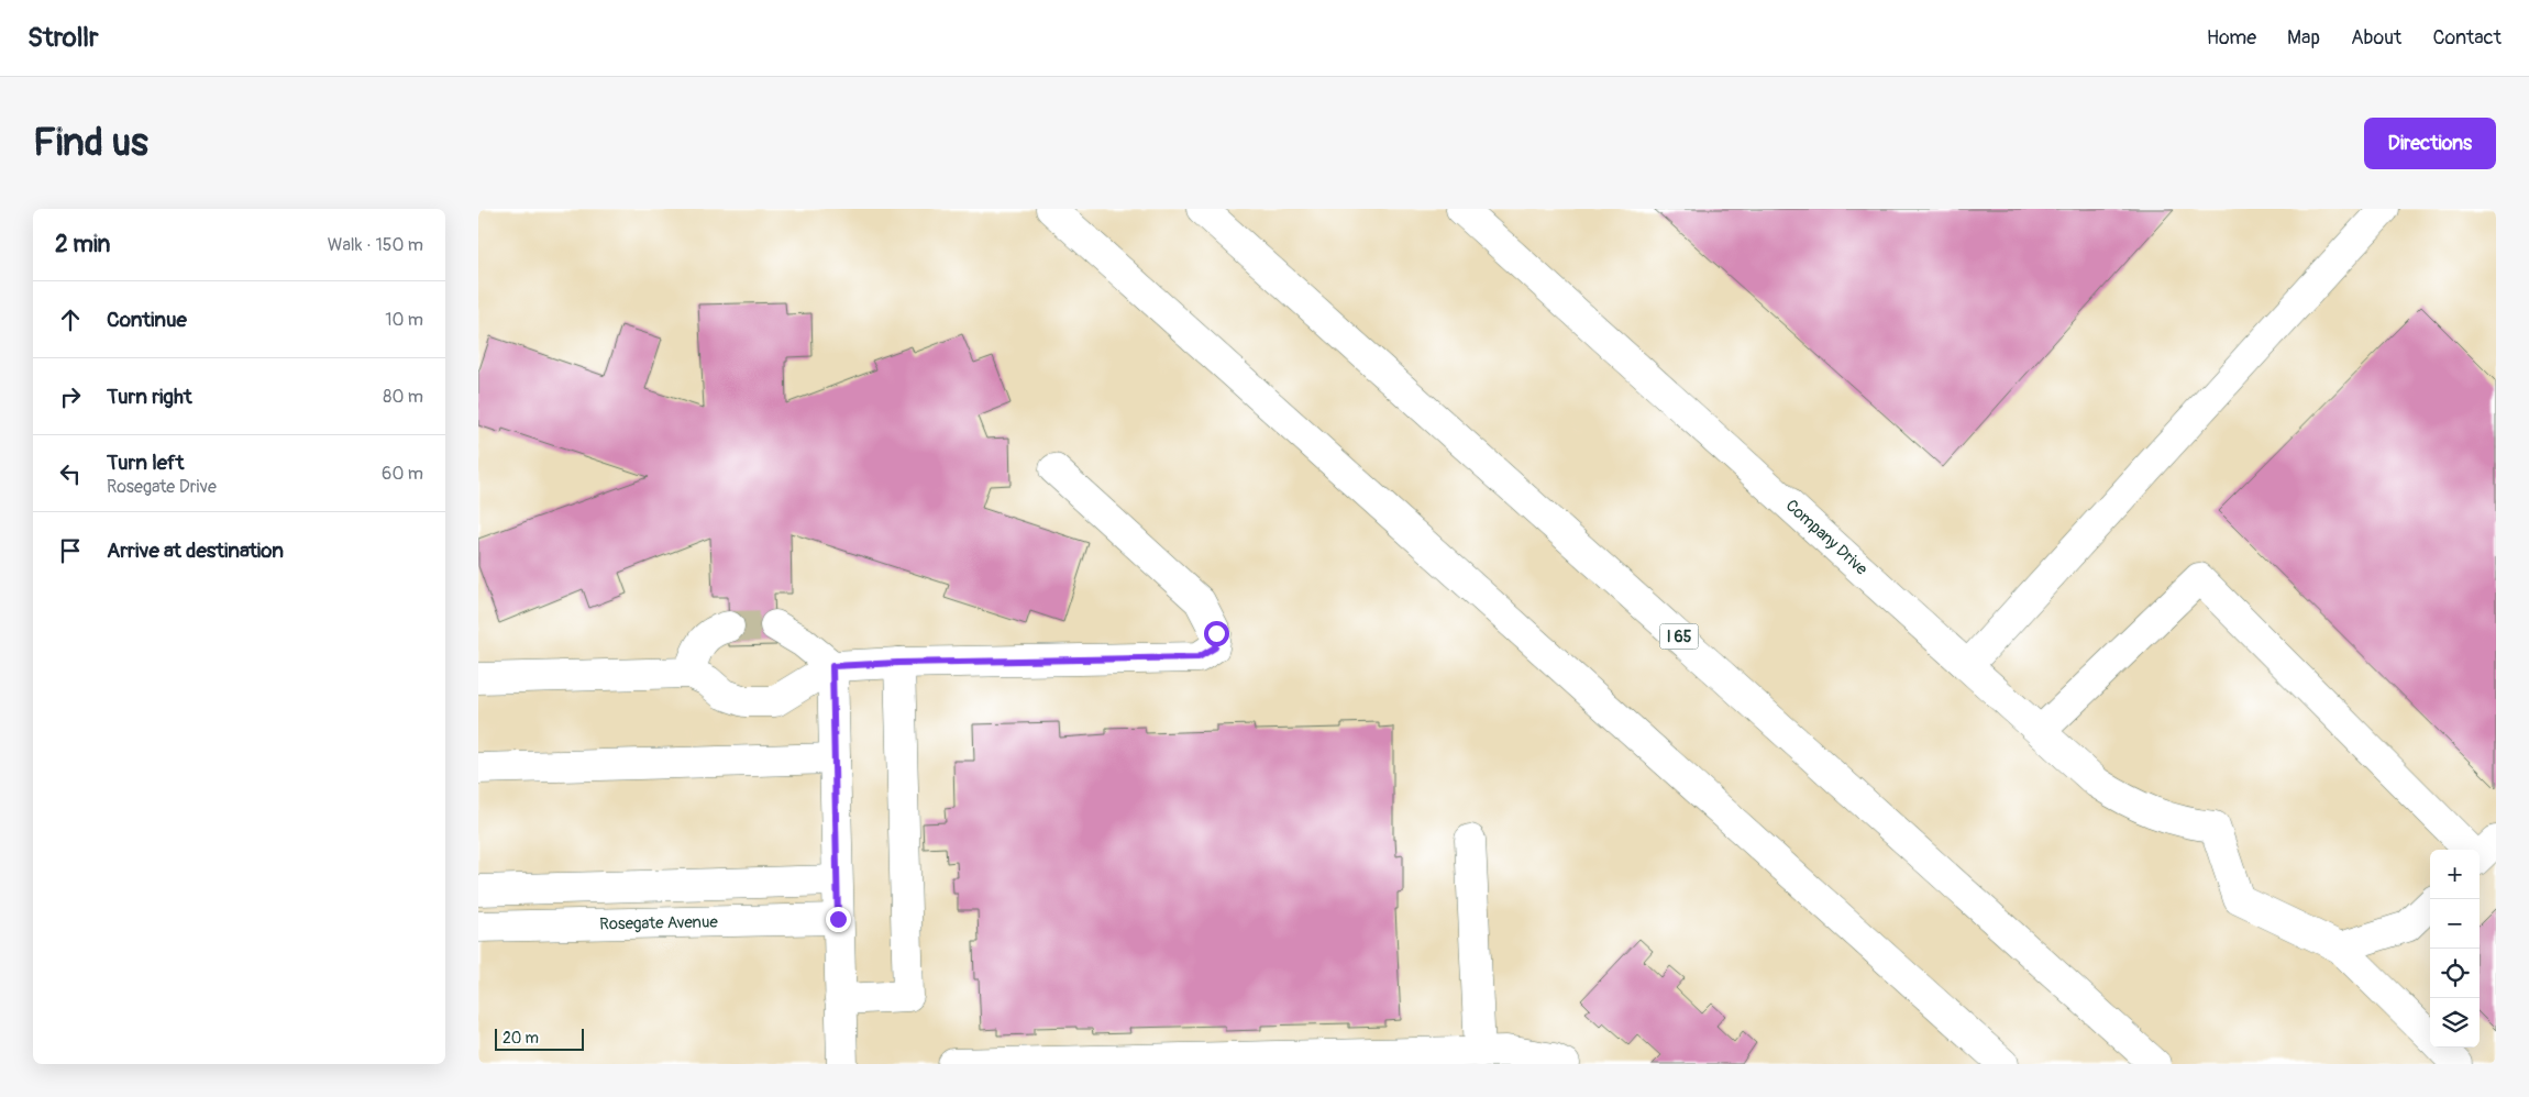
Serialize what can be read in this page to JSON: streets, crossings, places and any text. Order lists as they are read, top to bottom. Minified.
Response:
{"streets":{"main road":["Company Drive","I 65","Rosegate Avenue"]},"scale_bar":"20 m","page":{"header":"Strollr","nav":["Home","Map","About","Contact"],"buttons":"Directions","title":"Find us","heading":["2 min","Walk · 150 m"],"list":[["Continue","10 m"],["Turn right","80 m"],["Turn left","Rosegate Drive","60 m"],"Arrive at destination"],"map_buttons":["+","−"],"scale":"20 m"}}
